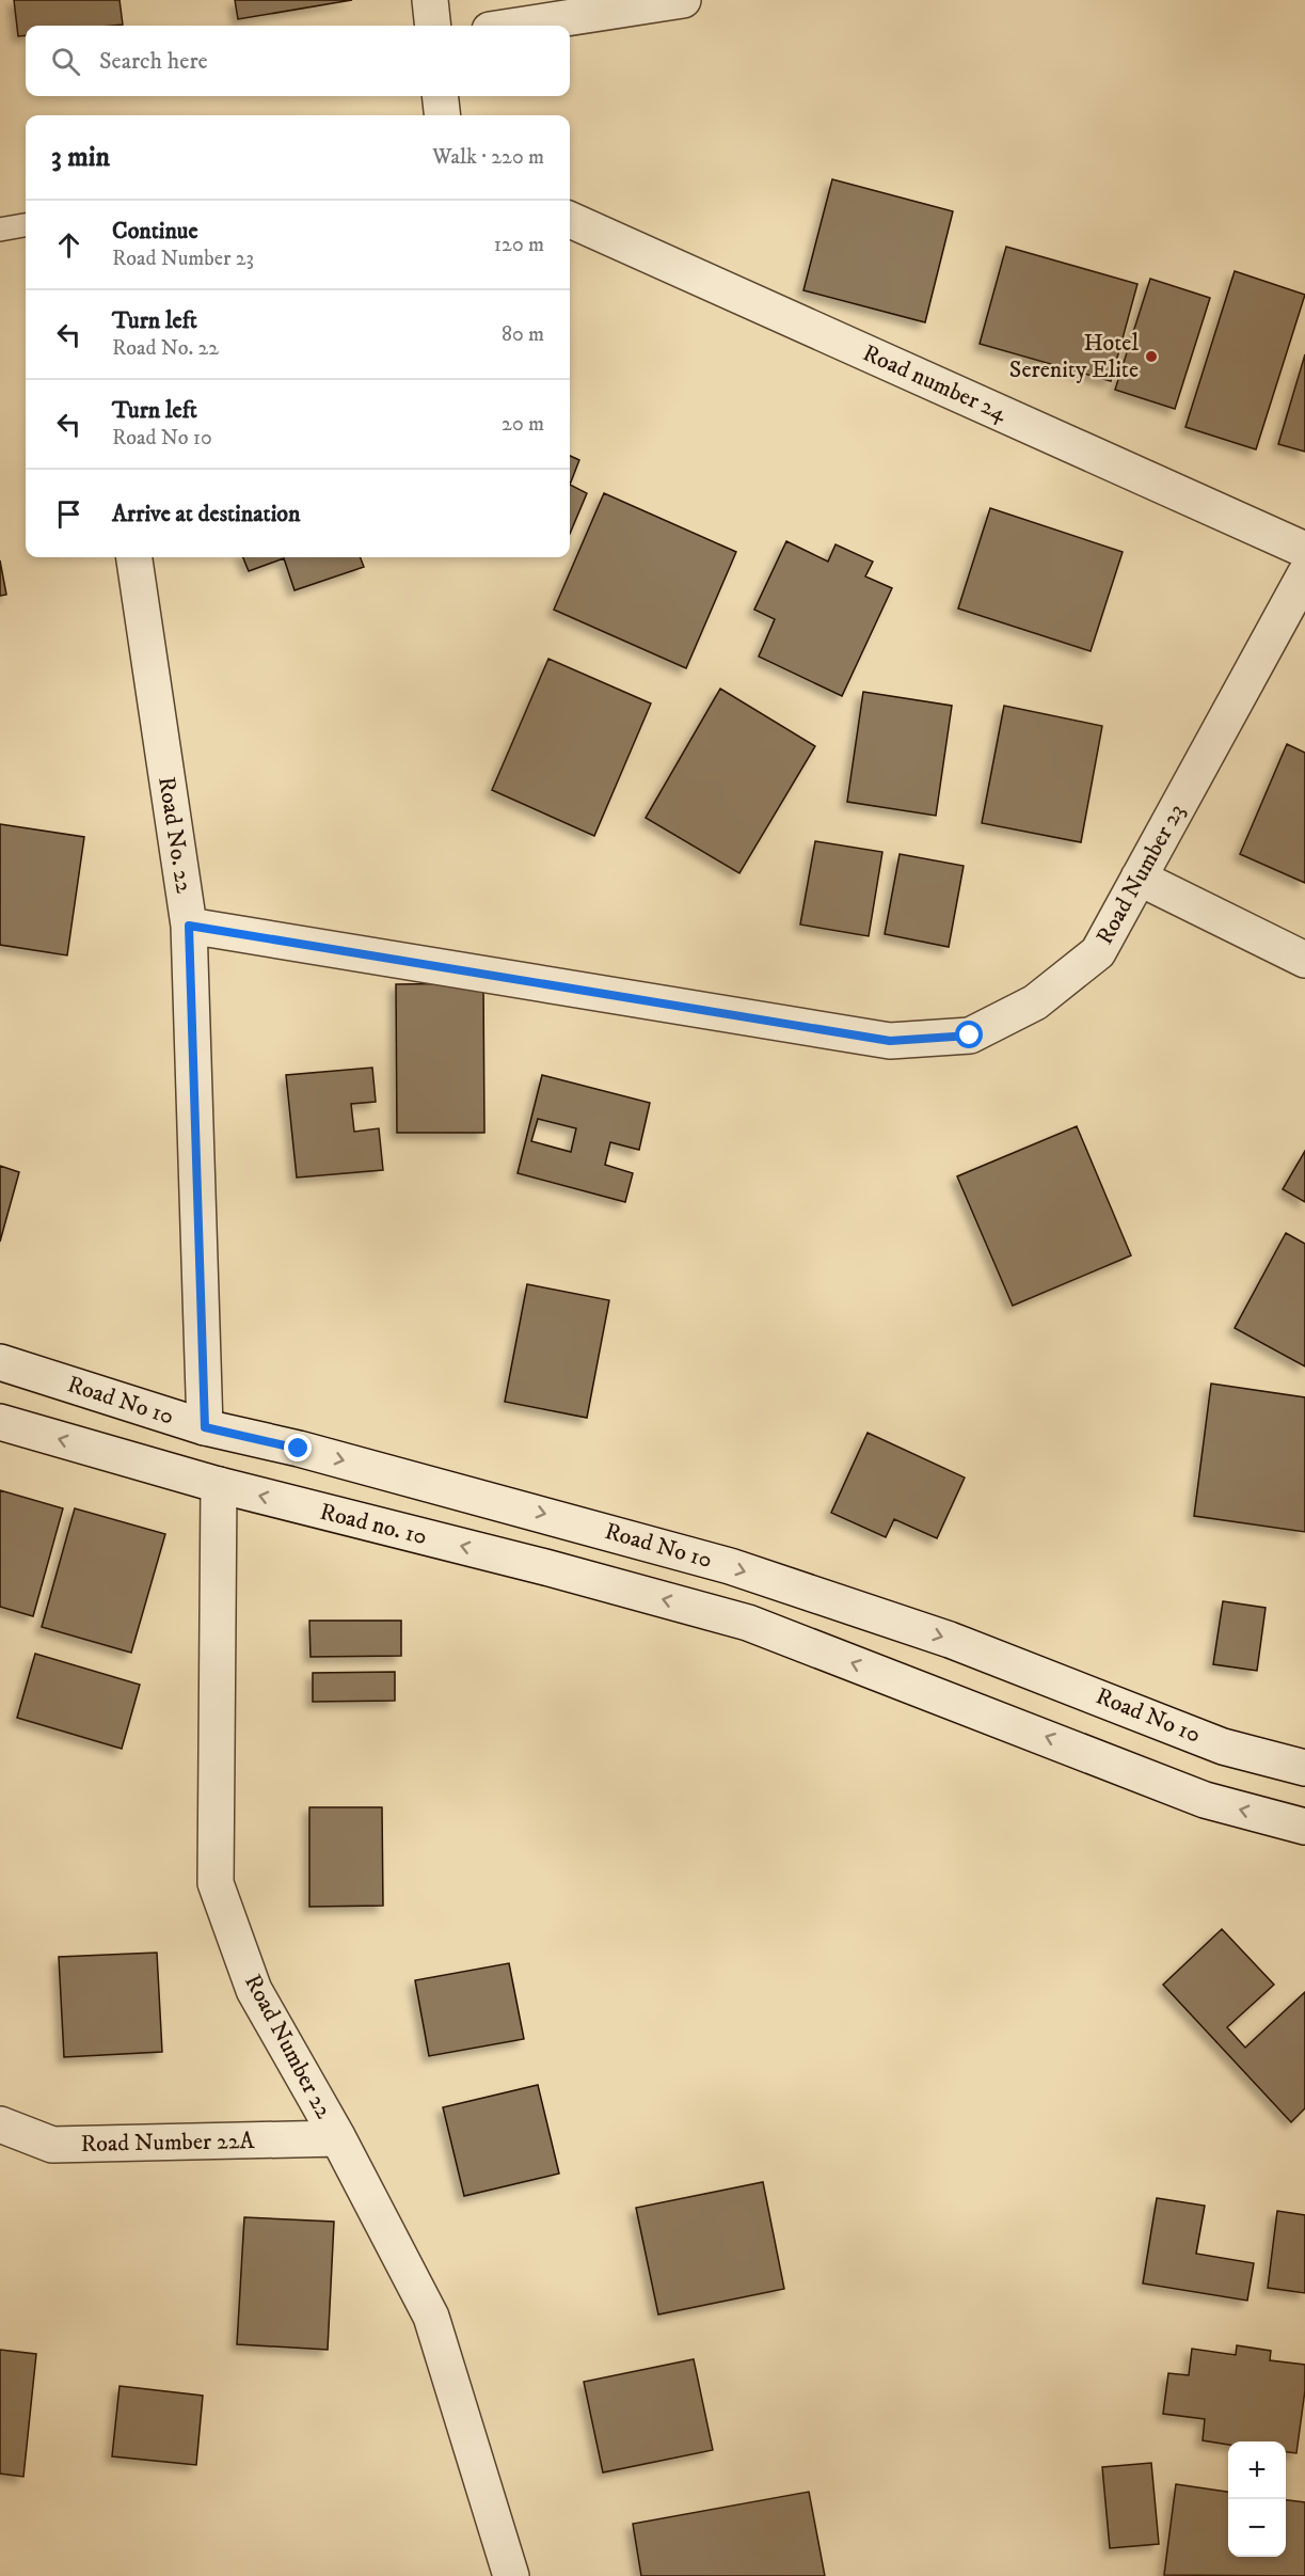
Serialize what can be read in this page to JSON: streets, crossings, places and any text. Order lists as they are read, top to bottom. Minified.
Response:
{"streets":{"street":["Road number 24","Road No. 22","Road Number 23","Road No 10","Road no. 10","Road Number 22","Road Number 22A"]},"crossings":[["Road No. 22","Road Number 23"],["Road No. 22","Road No 10"],["Road no. 10","Road Number 22"],["Road Number 22","Road Number 22A"]],"one_way":["Road No 10","Road no. 10"],"places":["Hotel Serenity Elite"],"page":{"search":"Search here","heading":["3 min","Walk · 220 m"],"list":[["Continue","Road Number 23","120 m"],["Turn left","Road No. 22","80 m"],["Turn left","Road No 10","20 m"],"Arrive at destination"],"map_buttons":["+","−"]}}
